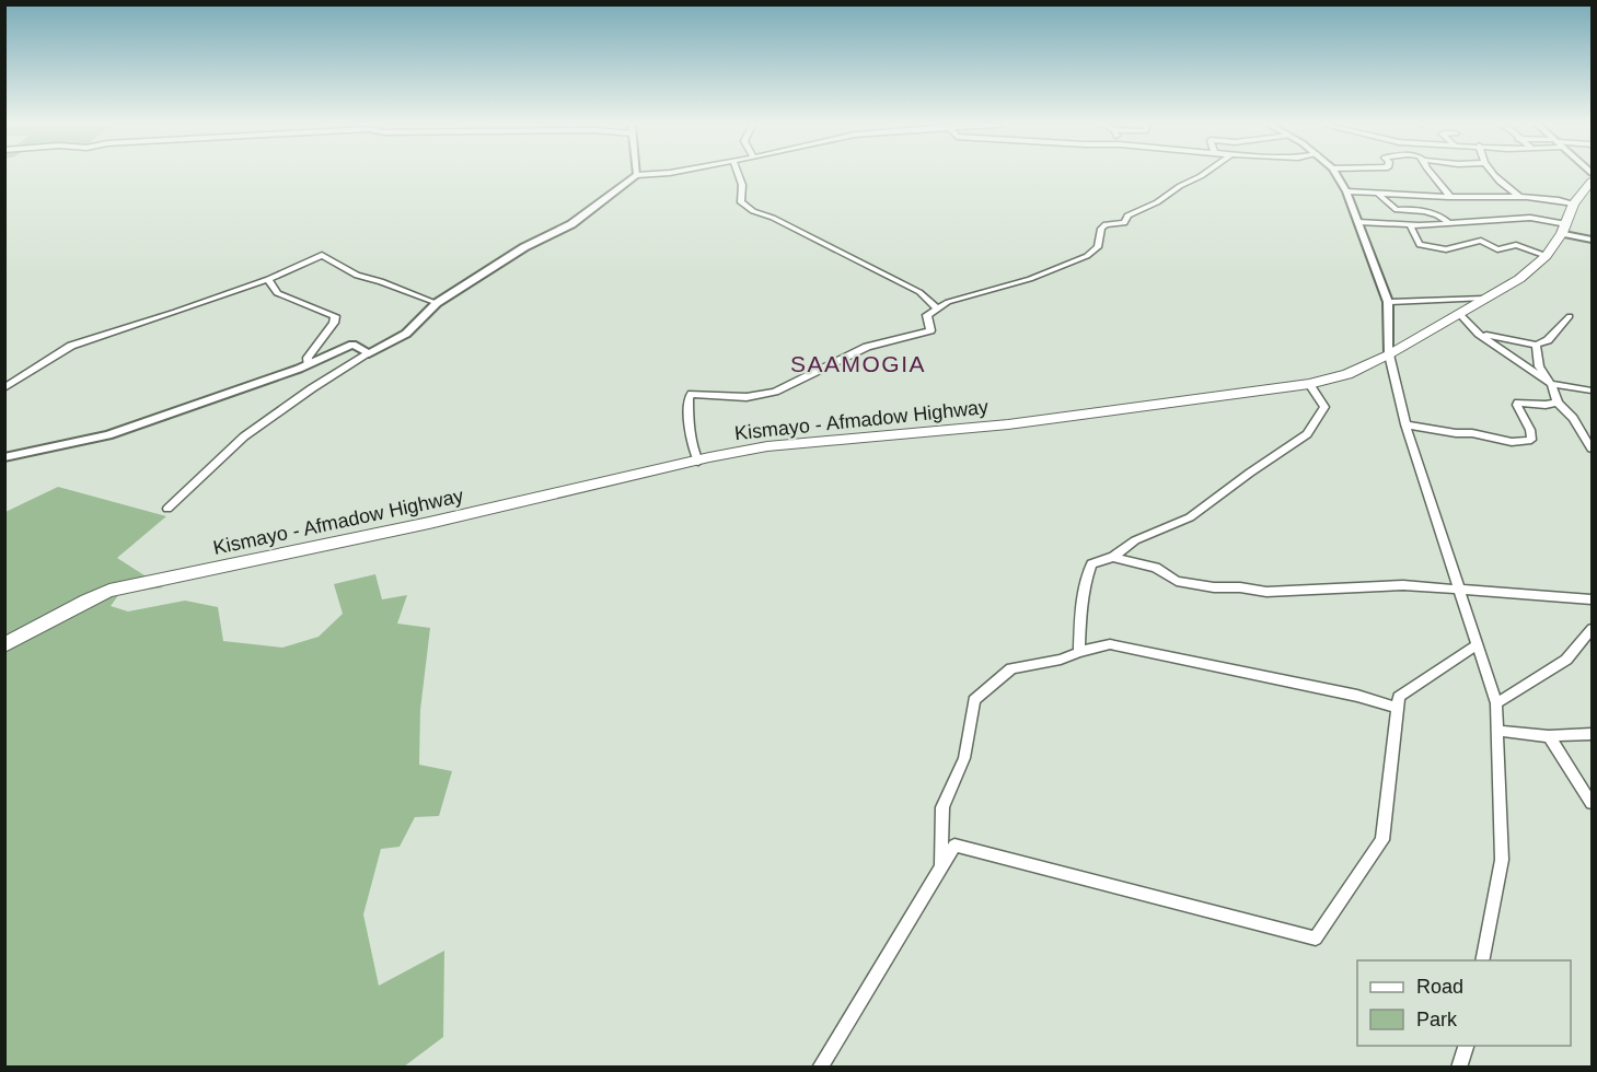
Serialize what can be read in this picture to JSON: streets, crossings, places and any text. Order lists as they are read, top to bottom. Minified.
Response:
{"streets":{"main road":["Kismayo - Afmadow Highway"]},"districts":["SAAMOGIA"],"legend":["Road","Park"]}
